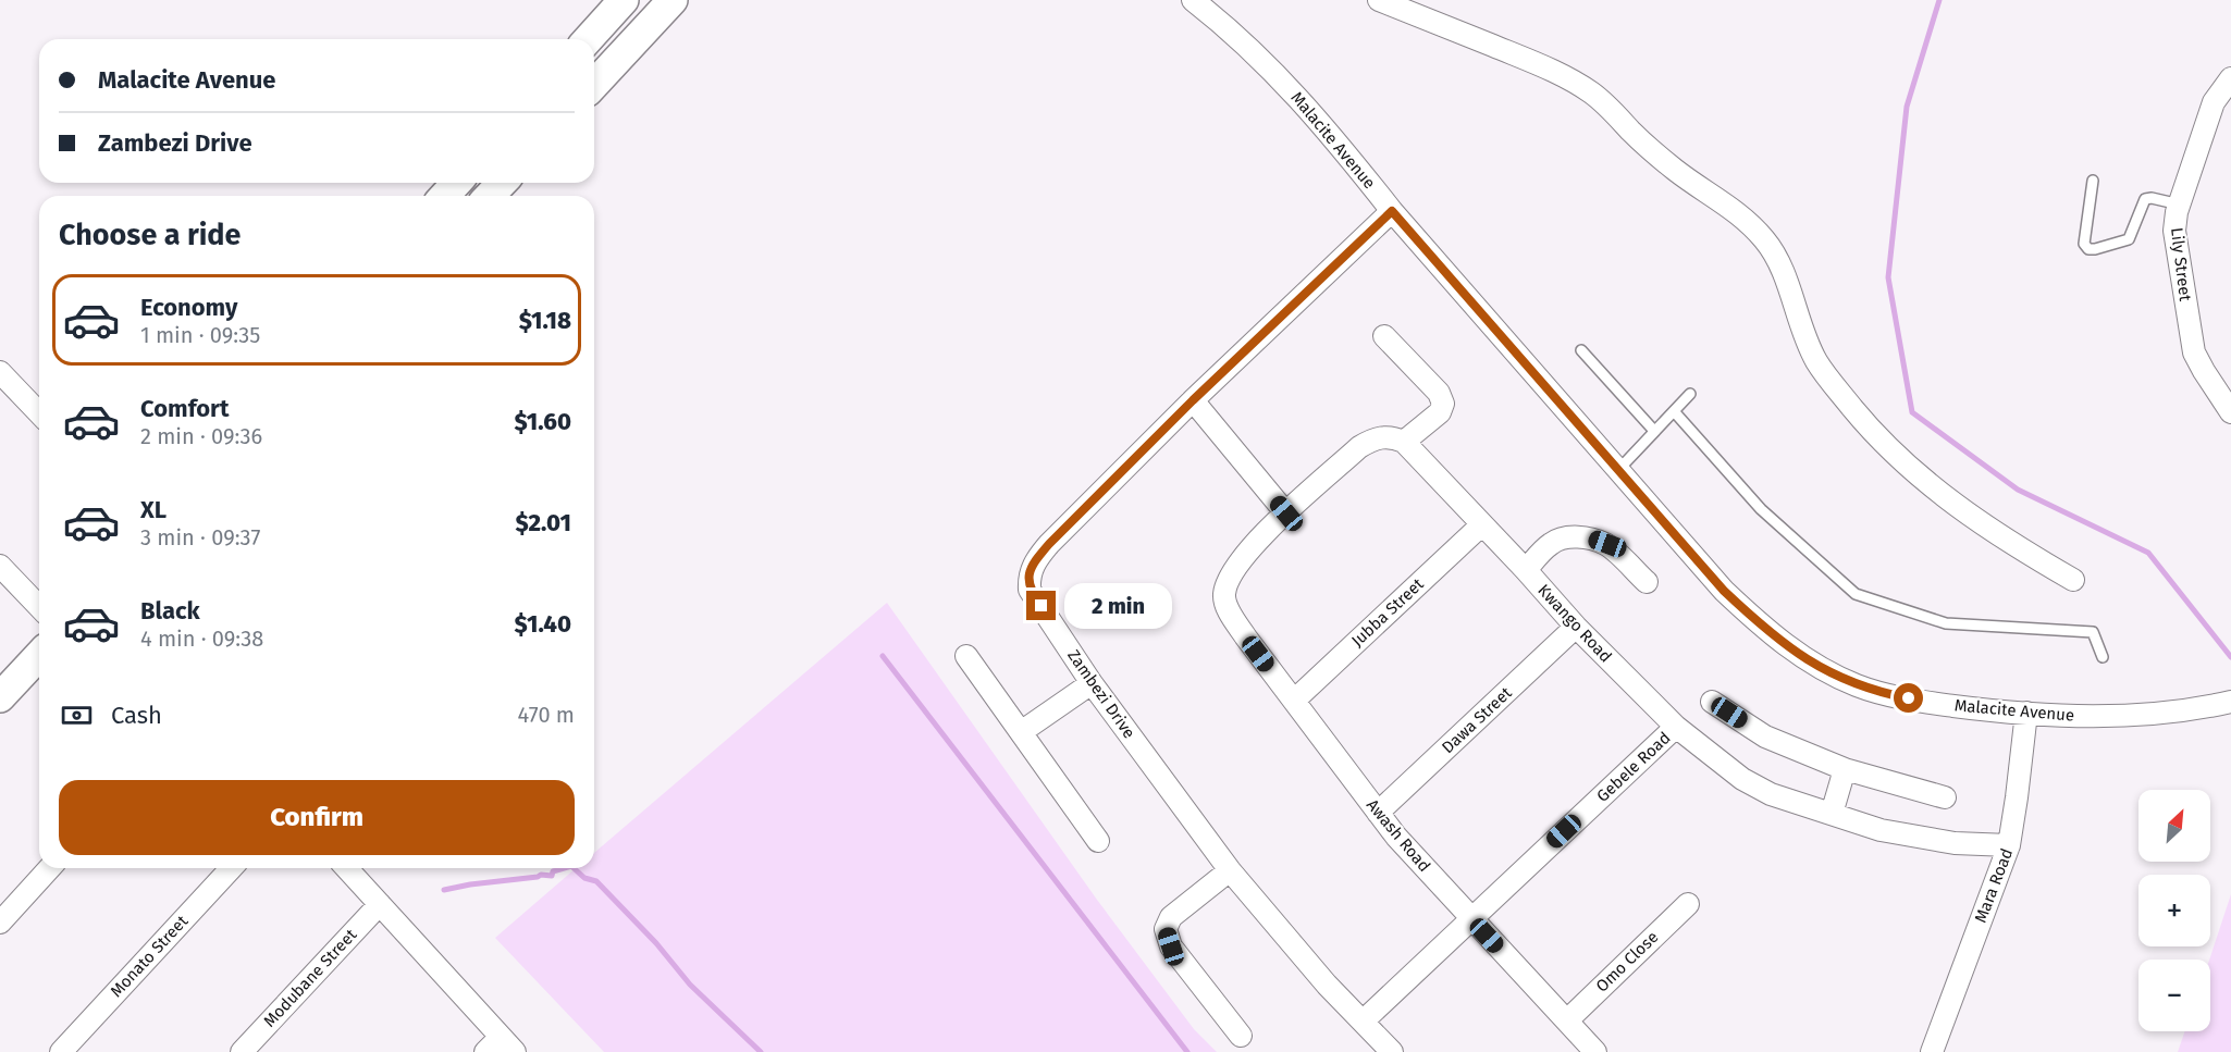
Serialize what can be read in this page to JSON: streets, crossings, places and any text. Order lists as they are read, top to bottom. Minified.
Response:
{"streets":{"street":["Malacite Avenue","Lily Street","Jubba Street","Kwango Road","Zambezi Drive","Dawa Street","Gebele Road","Awash Road","Mara Road","Monato Street","Omo Close","Modubane Street"]},"crossings":[["Malacite Avenue","Zambezi Drive"],["Malacite Avenue","Mara Road"],["Jubba Street","Kwango Road"],["Jubba Street","Awash Road"],["Kwango Road","Dawa Street"],["Kwango Road","Gebele Road"],["Kwango Road","Mara Road"],["Zambezi Drive","Gebele Road"],["Dawa Street","Awash Road"],["Gebele Road","Awash Road"],["Awash Road","Omo Close"]],"north":"top right","page":{"banner":["Malacite Avenue","Zambezi Drive"],"heading":"Choose a ride","list":[{"name":"Economy","note":"1 min · 09:35","value":"$1.18"},{"name":"Comfort","note":"2 min · 09:36","value":"$1.60"},{"name":"XL","note":"3 min · 09:37","value":"$2.01"},{"name":"Black","note":"4 min · 09:38","value":"$1.40"}],"bubble":"2 min","pay":["Cash","470 m"],"buttons":"Confirm","map_buttons":["+","−"]}}
